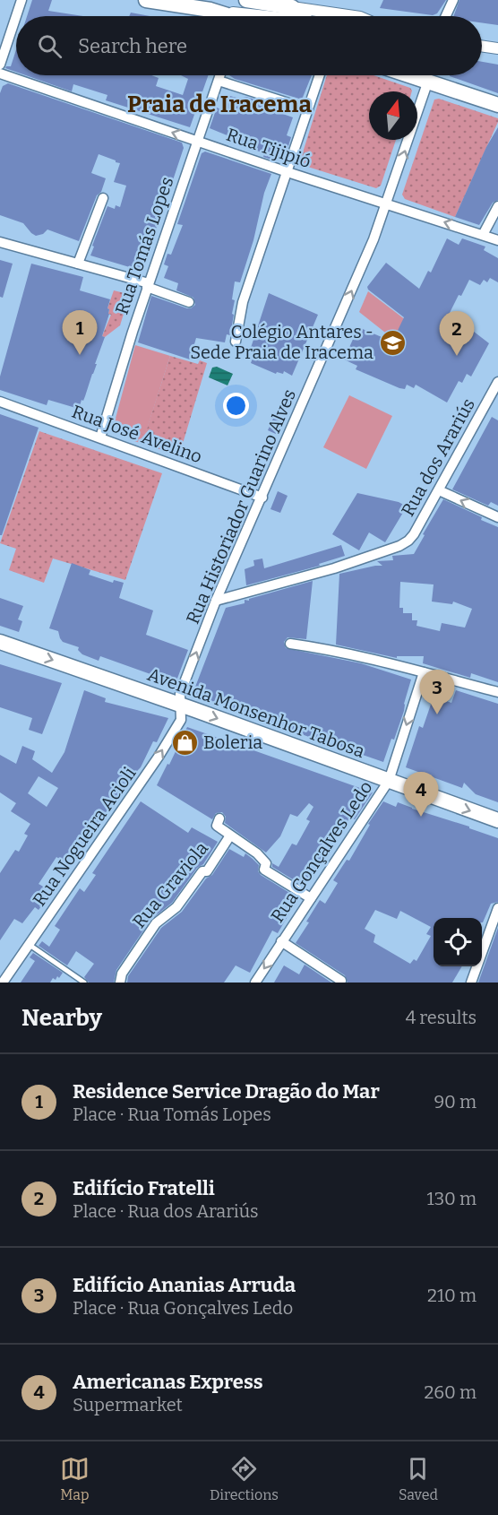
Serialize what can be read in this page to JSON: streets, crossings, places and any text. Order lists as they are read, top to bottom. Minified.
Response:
{"streets":{"main road":["Avenida Monsenhor Tabosa"],"street":["Rua Tijipió","Rua Tomás Lopes","Rua José Avelino","Rua dos Arariús","Rua Historiador Guarino Alves","Rua Nogueira Acioli","Rua Gonçalves Ledo","Rua Graviola"]},"crossings":[["Rua Tijipió","Rua Tomás Lopes"],["Rua Tijipió","Rua Historiador Guarino Alves"],["Rua Tomás Lopes","Rua José Avelino"],["Rua José Avelino","Rua Historiador Guarino Alves"],["Rua dos Arariús","Rua Historiador Guarino Alves"],["Rua Historiador Guarino Alves","Avenida Monsenhor Tabosa"],["Rua Historiador Guarino Alves","Rua Nogueira Acioli"],["Avenida Monsenhor Tabosa","Rua Nogueira Acioli"],["Avenida Monsenhor Tabosa","Rua Gonçalves Ledo"]],"one_way":["Rua Tijipió","Rua Historiador Guarino Alves","Avenida Monsenhor Tabosa","Rua Nogueira Acioli","Rua Gonçalves Ledo"],"districts":["Praia de Iracema"],"places":{"school or university":["Colégio Antares - Sede Praia de Iracema"],"shop":["Boleria"]},"north":"top","page":{"search":"Search here","pins":["1","2","3","4"],"heading":["Nearby","4 results"],"list":[{"mark":"1","name":"Residence Service Dragão do Mar","note":"Place · Rua Tomás Lopes","value":"90 m"},{"mark":"2","name":"Edifício Fratelli","note":"Place · Rua dos Arariús","value":"130 m"},{"mark":"3","name":"Edifício Ananias Arruda","note":"Place · Rua Gonçalves Ledo","value":"210 m"},{"mark":"4","name":"Americanas Express","note":"Supermarket","value":"260 m"}],"nav":["Map","Directions","Saved"]}}
